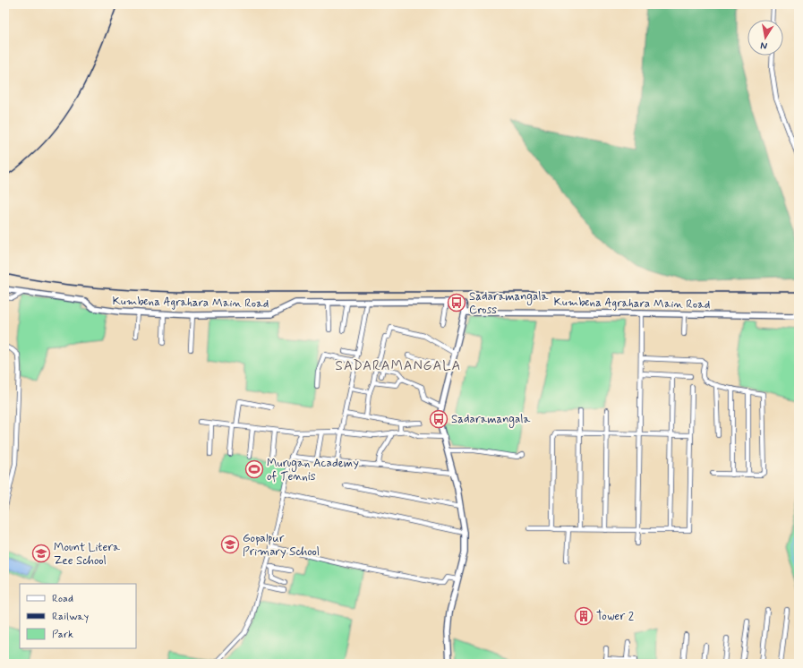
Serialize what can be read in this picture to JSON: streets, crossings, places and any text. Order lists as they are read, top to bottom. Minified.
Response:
{"streets":{"street":["Kumbena Agrahara Main Road"]},"districts":["SADARAMANGALA"],"places":{"bus stop":["Sadaramangala Cross","Sadaramangala"],"sports":["Murugan Academy of Tennis"],"school or university":["Gopalpur Primary School","Mount Litera Zee School"],"building":["Tower 2"]},"legend":["Road","Railway","Park"],"north":"bottom"}
